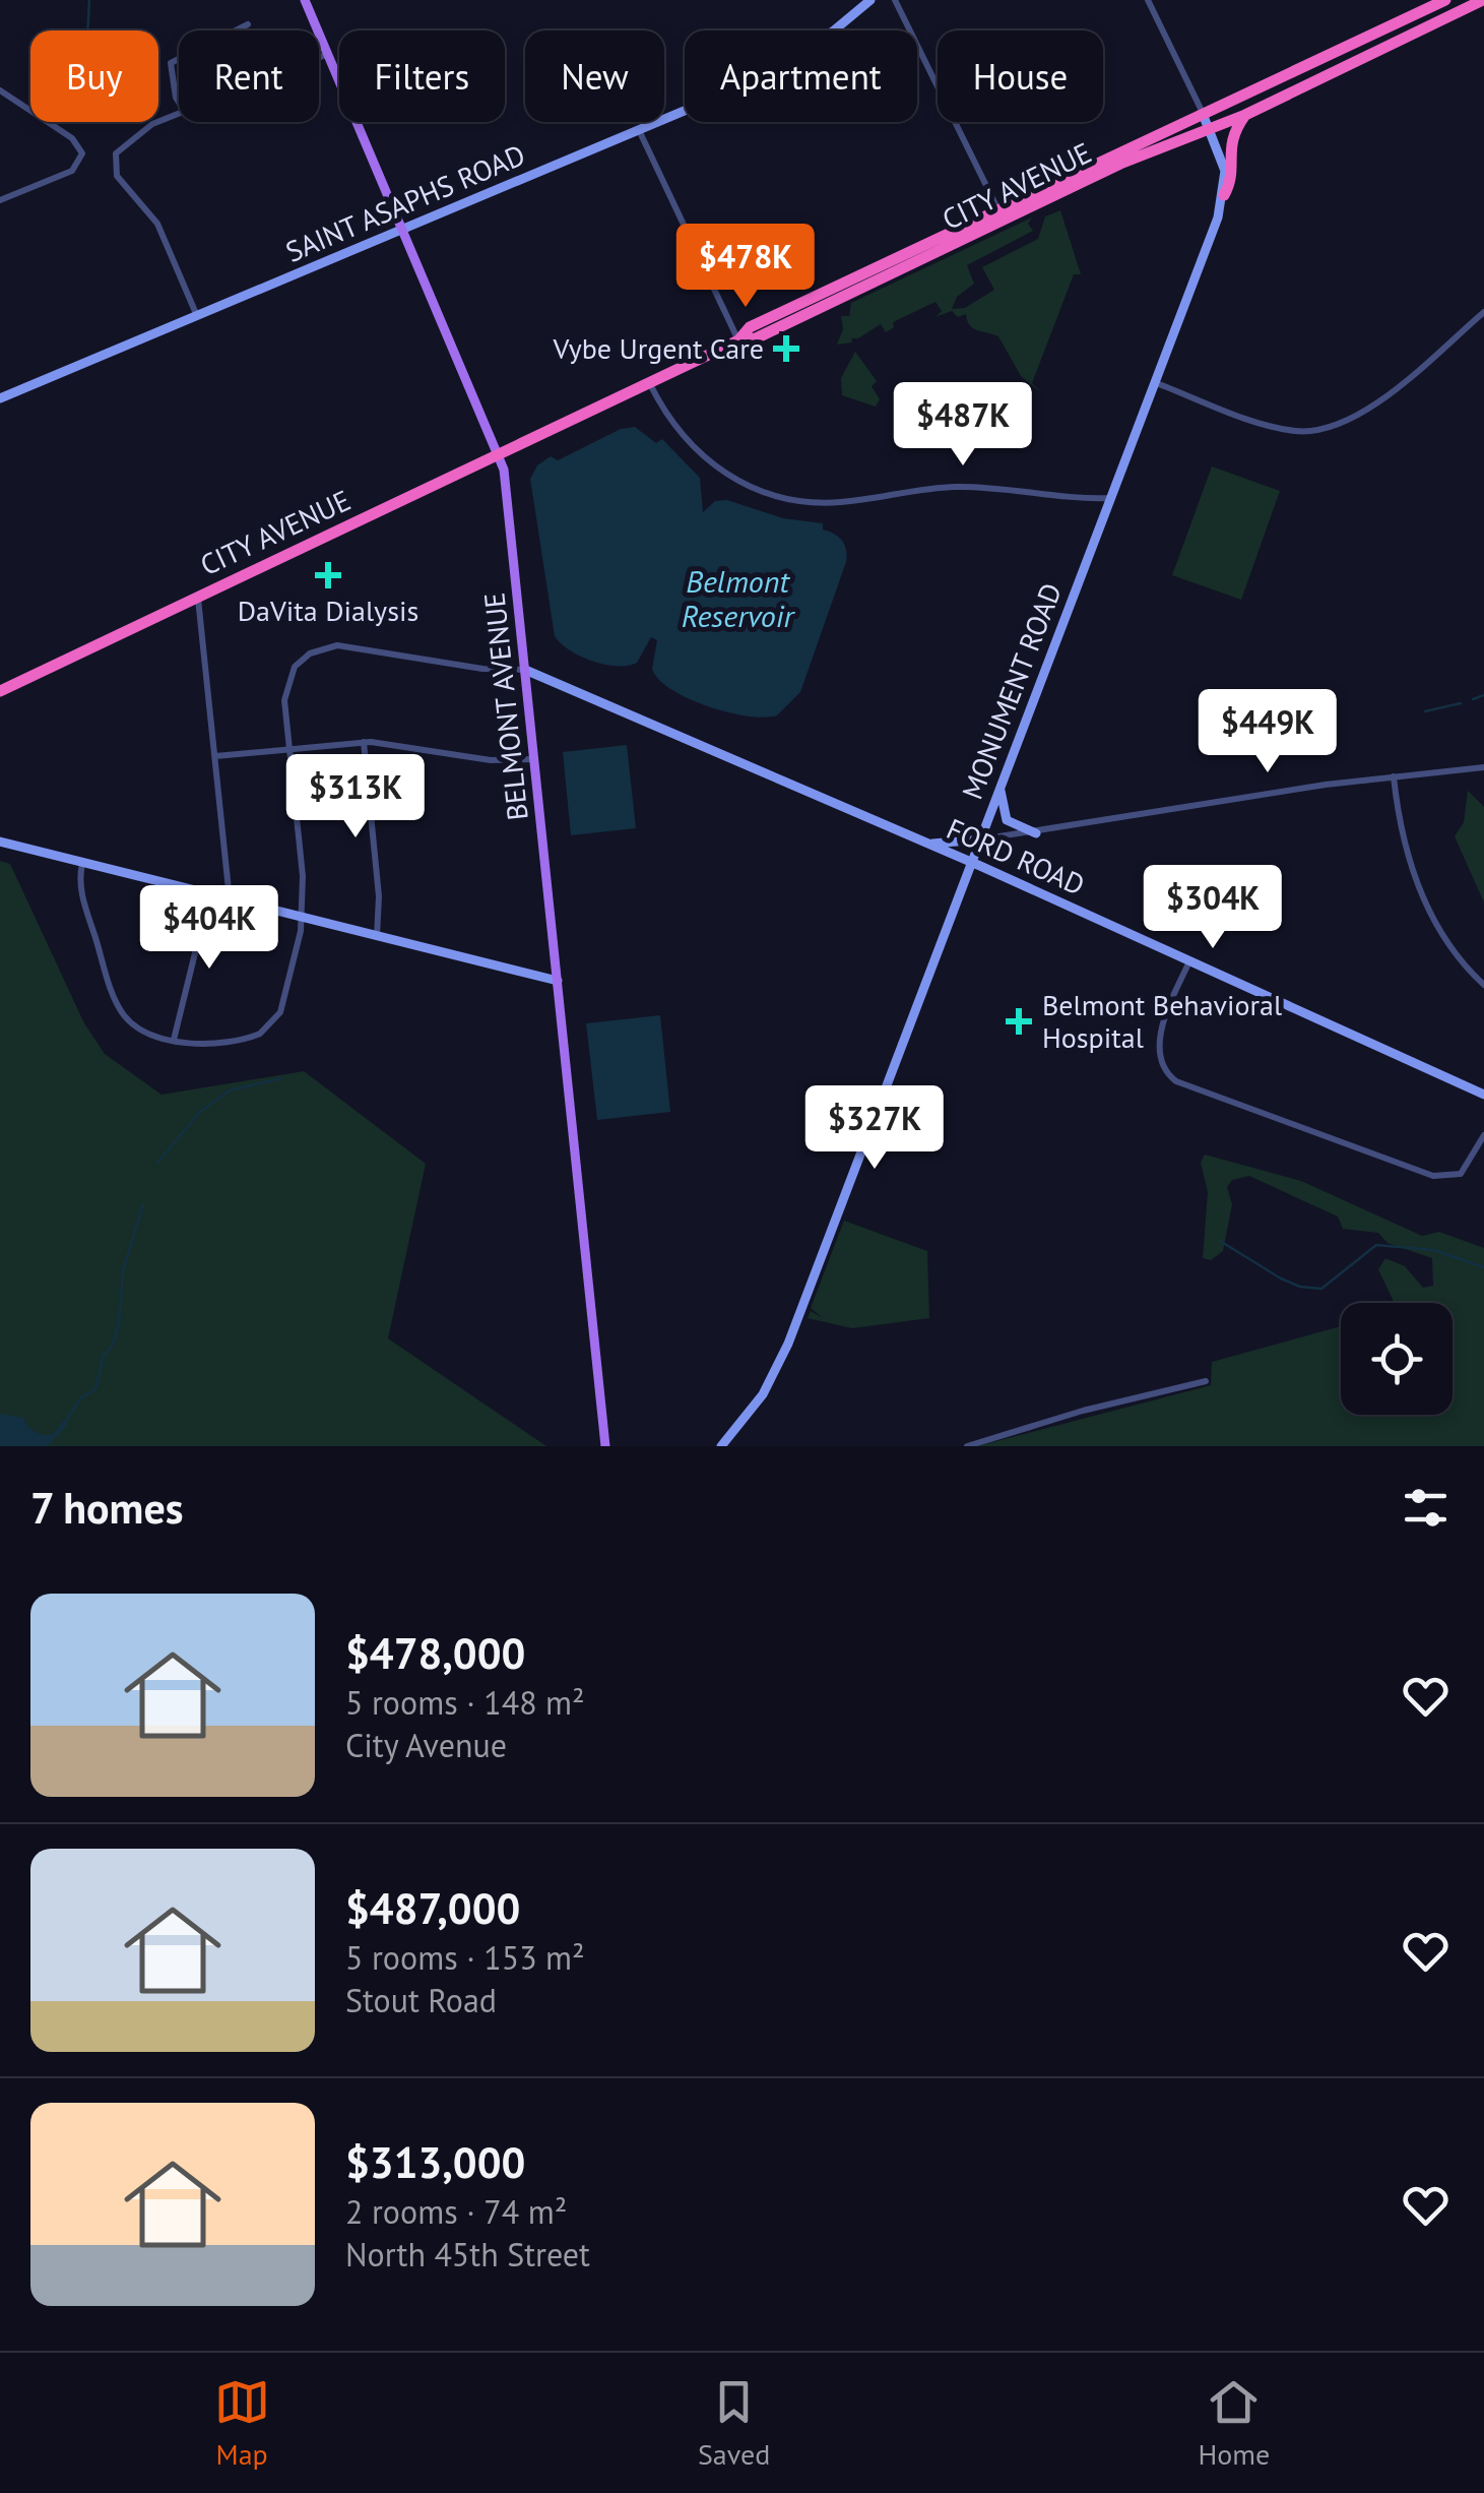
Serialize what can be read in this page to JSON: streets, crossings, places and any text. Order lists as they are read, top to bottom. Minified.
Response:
{"streets":{"highway":["CITY AVENUE"],"main road":["BELMONT AVENUE"],"street":["SAINT ASAPHS ROAD","MONUMENT ROAD","FORD ROAD"]},"crossings":[["CITY AVENUE","MONUMENT ROAD"],["CITY AVENUE","BELMONT AVENUE"],["SAINT ASAPHS ROAD","BELMONT AVENUE"],["MONUMENT ROAD","FORD ROAD"],["BELMONT AVENUE","FORD ROAD"]],"water":["Belmont Reservoir"],"places":{"health":["Vybe Urgent Care","DaVita Dialysis","Belmont Behavioral Hospital"]},"page":{"chip":["Buy","Rent","Filters","New","Apartment","House"],"price":["$478K","$487K","$449K","$313K","$304K","$404K","$327K"],"heading":"7 homes","list":[{"name":"$478,000","note":"5 rooms · 148 m² · City Avenue"},{"name":"$487,000","note":"5 rooms · 153 m² · Stout Road"},{"name":"$313,000","note":"2 rooms · 74 m² · North 45th Street"}],"tabs":["Map","Saved","Home"]}}
